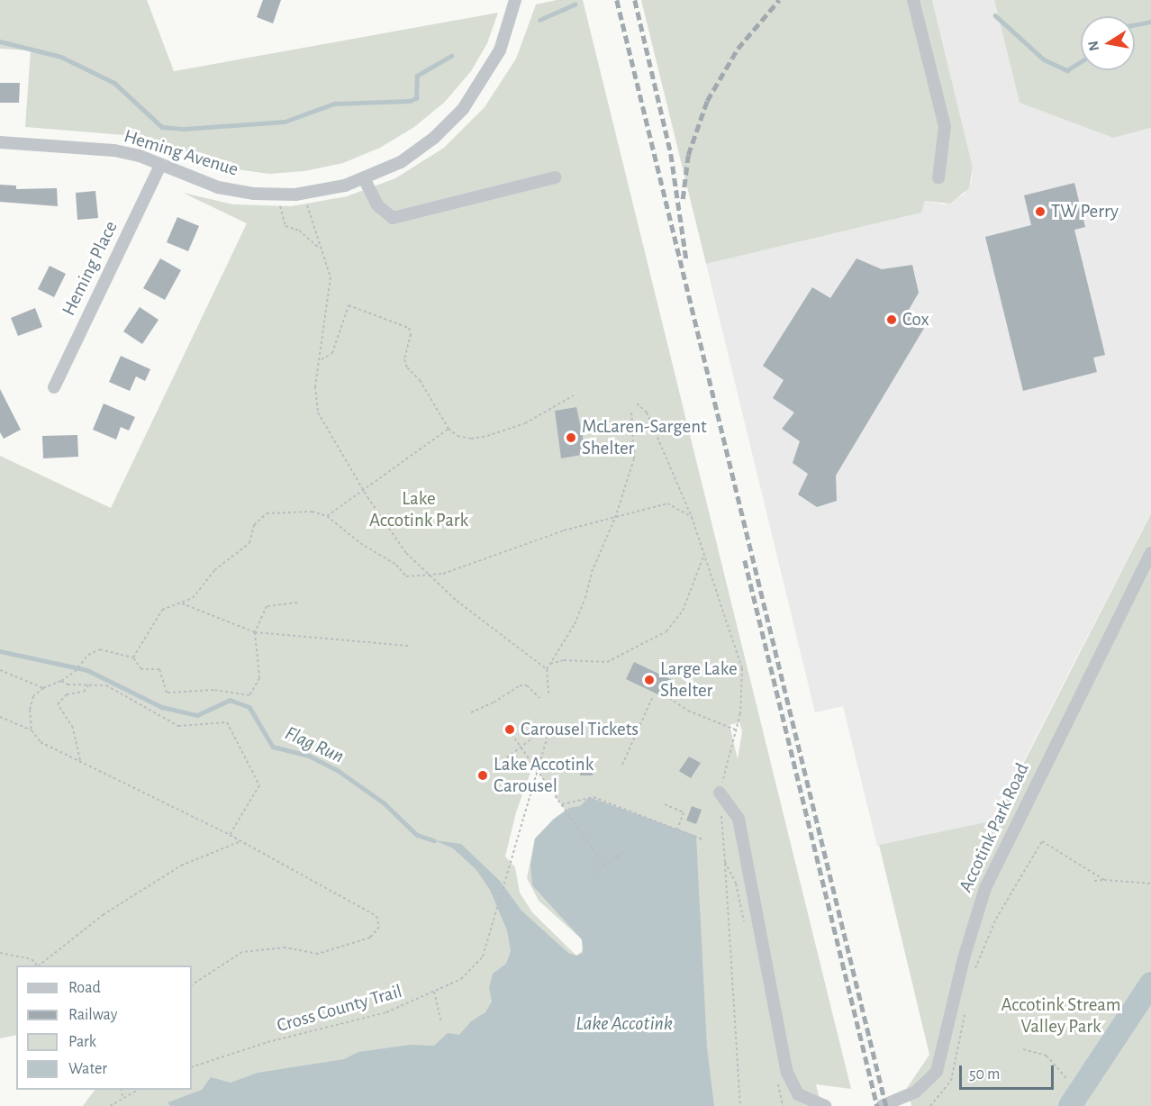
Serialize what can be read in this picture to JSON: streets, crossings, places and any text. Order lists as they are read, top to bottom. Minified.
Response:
{"streets":{"street":["Heming Avenue","Heming Place","Accotink Park Road"],"path":["Cross County Trail"]},"crossings":[["Heming Avenue","Heming Place"]],"water":["Flag Run","Lake Accotink"],"parks":["Lake Accotink Park","Accotink Stream Valley Park"],"places":["TW Perry","Cox","McLaren-Sargent Shelter","Large Lake Shelter","Carousel Tickets","Lake Accotink Carousel"],"legend":["Road","Railway","Park","Water"],"scale_bar":"50 m","north":"left"}
